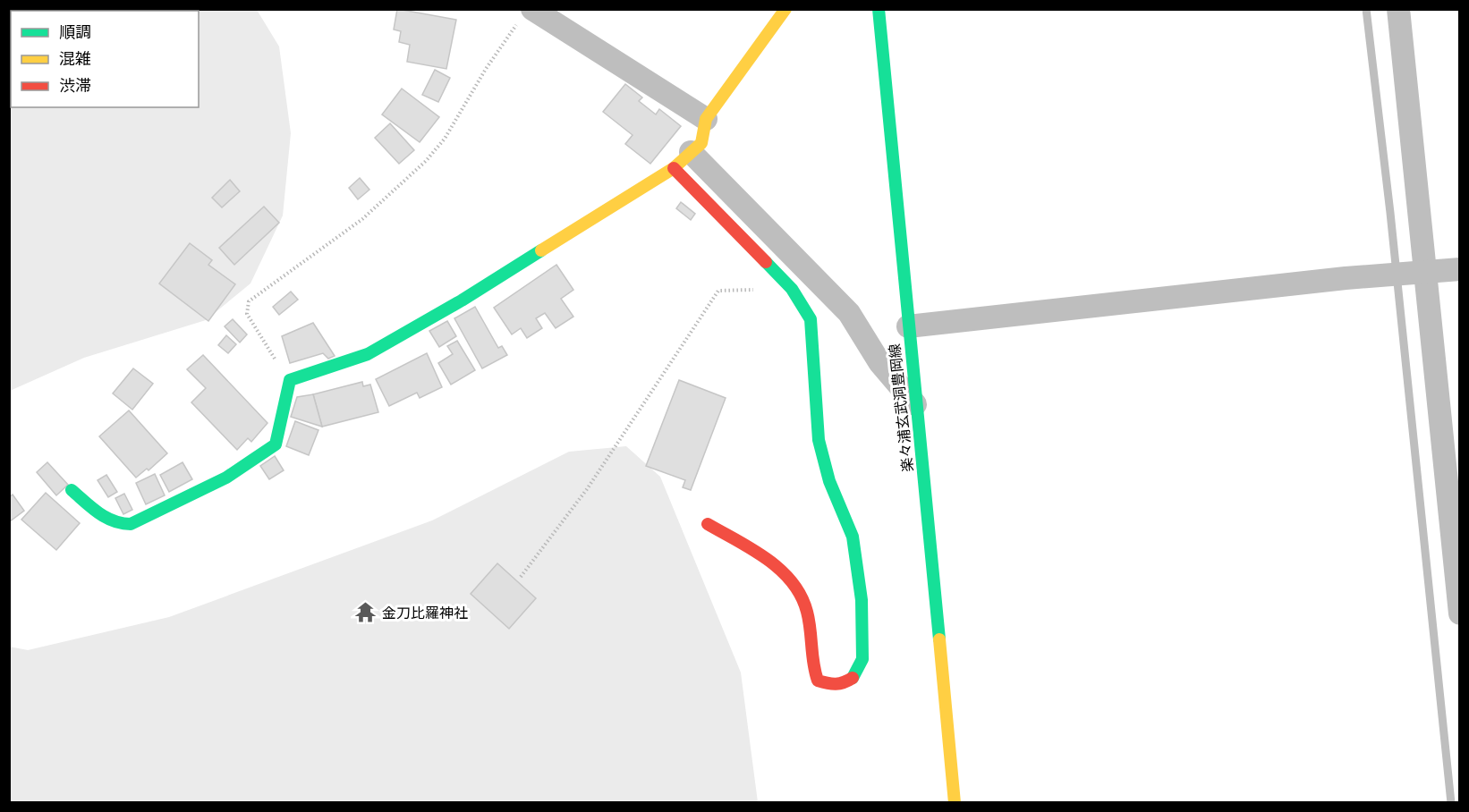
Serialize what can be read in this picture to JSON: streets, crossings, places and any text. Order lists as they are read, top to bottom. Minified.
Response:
{"streets":{"street":["楽々浦玄武洞豊岡線"]},"places":{"temple":["金刀比羅神社"]},"legend":["順調","混雑","渋滞"]}
